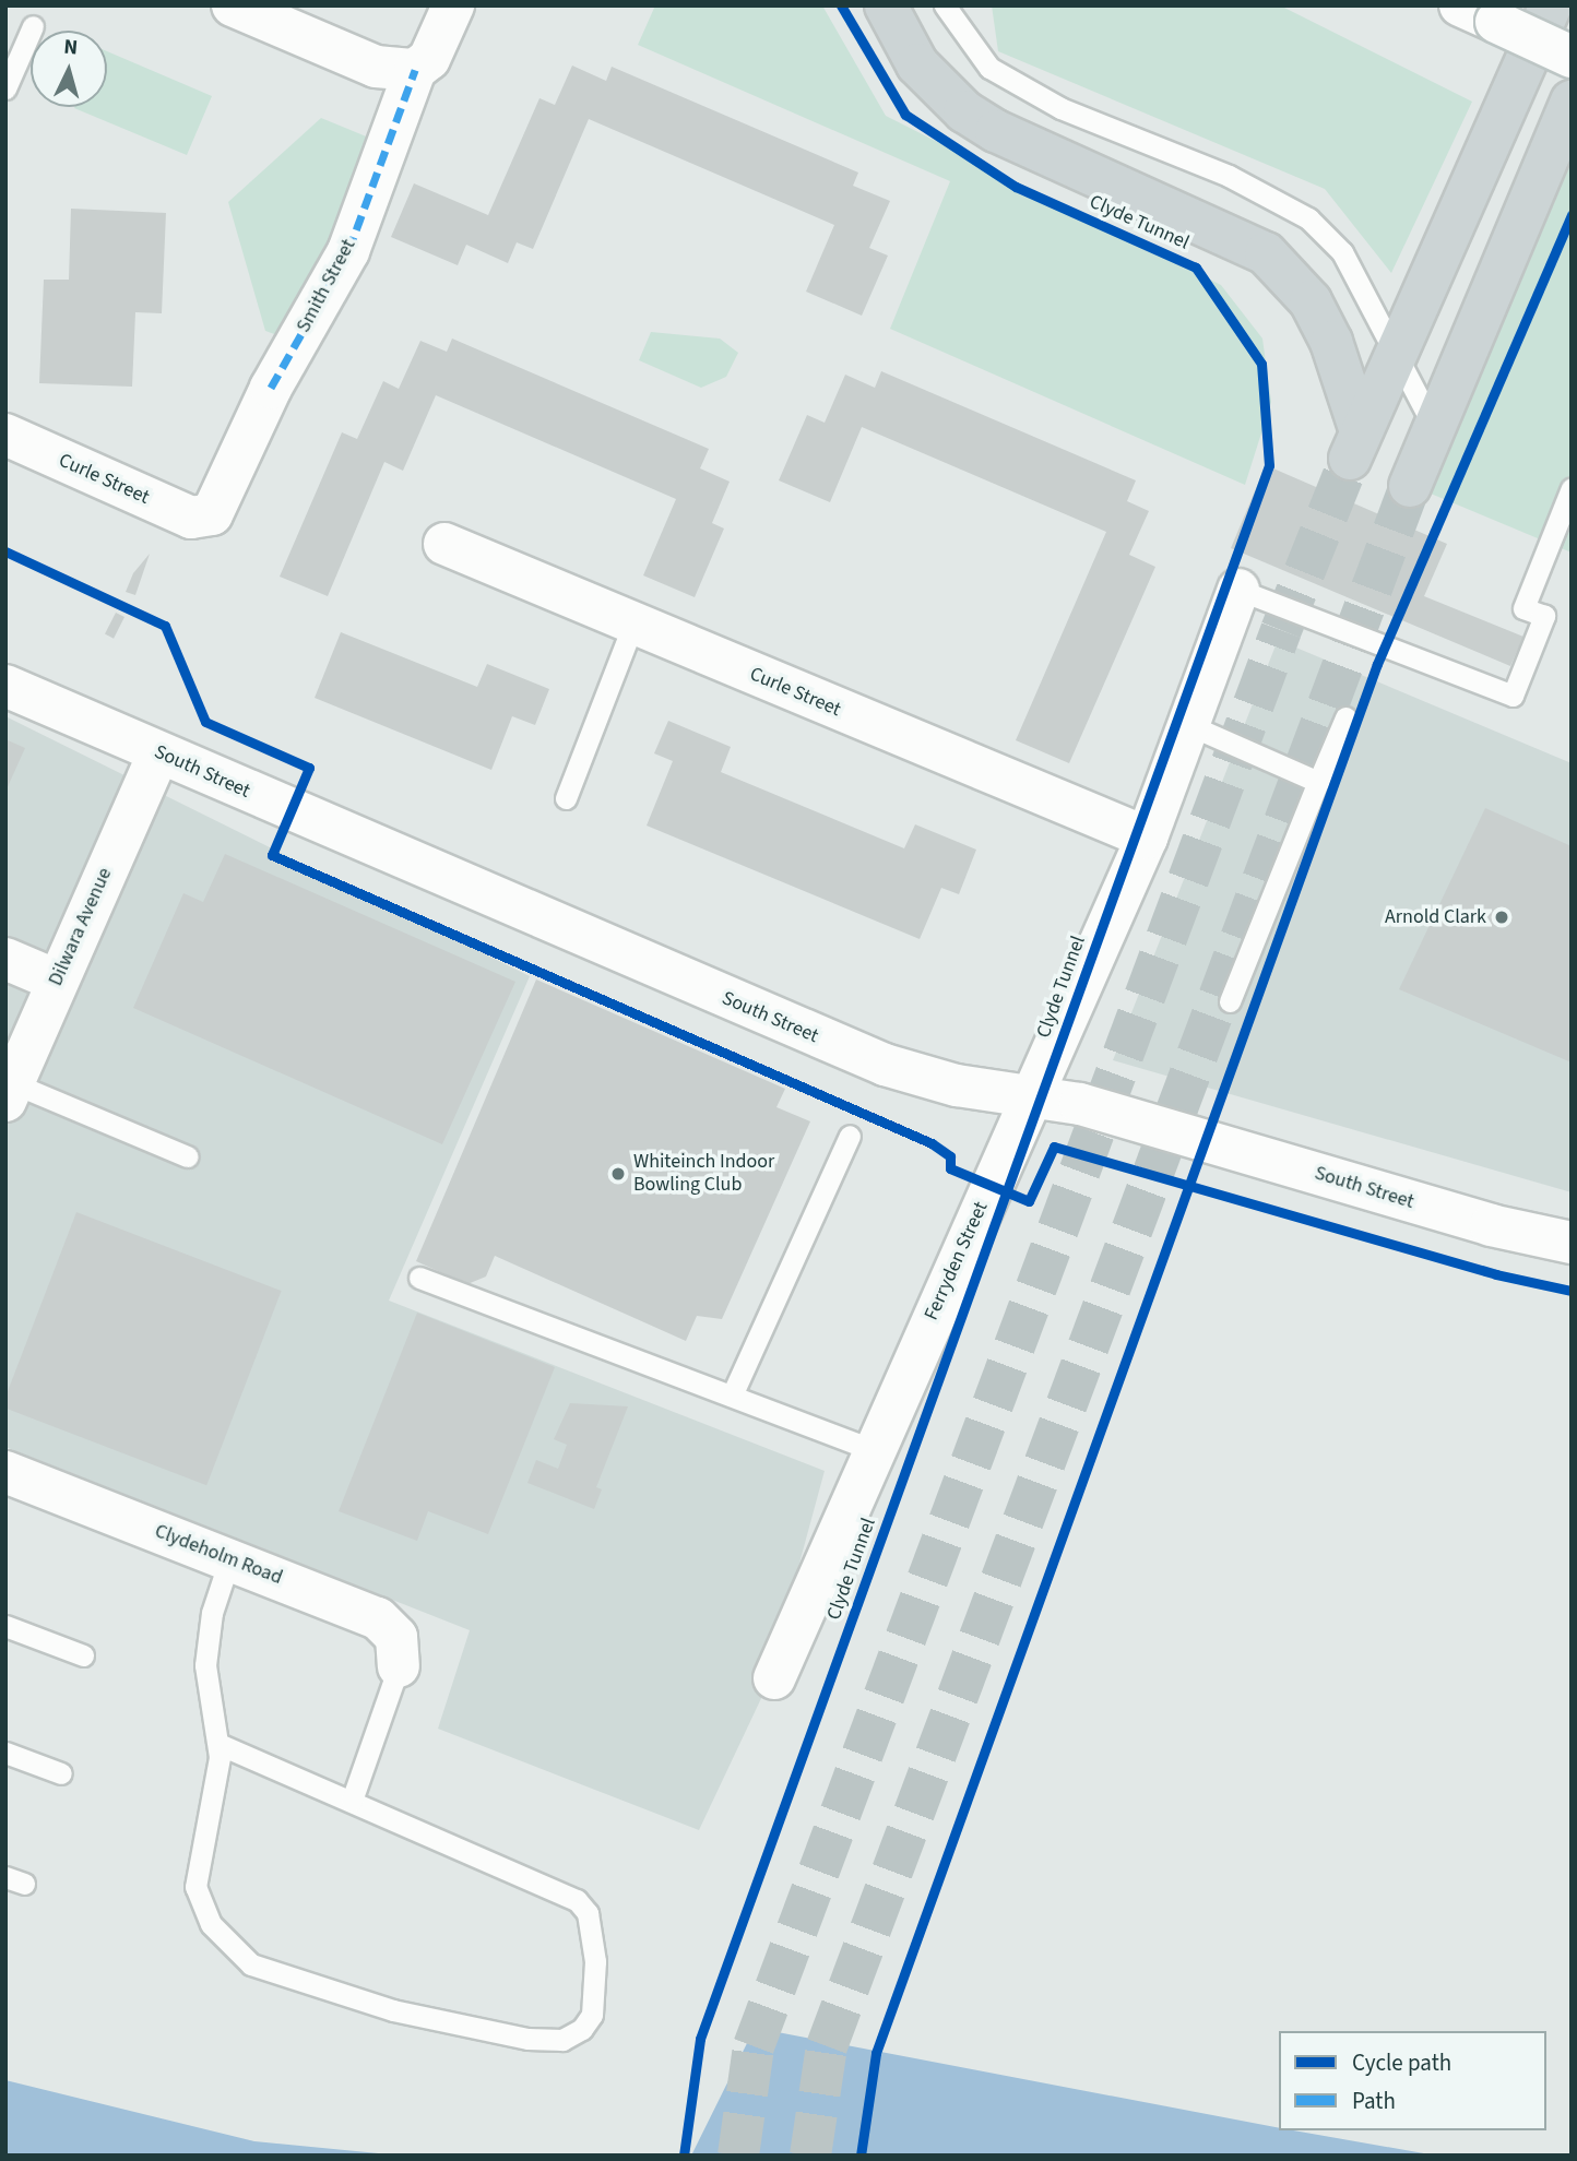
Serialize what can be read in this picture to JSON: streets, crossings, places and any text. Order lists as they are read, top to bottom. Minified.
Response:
{"streets":{"street":["Smith Street","Curle Street","South Street","Dilwara Avenue","Ferryden Street","Clydeholm Road"],"cycle path":["Clyde Tunnel"]},"crossings":[["Smith Street","Curle Street"],["Curle Street","Ferryden Street"],["South Street","Dilwara Avenue"],["South Street","Ferryden Street"]],"places":["Arnold Clark","Whiteinch Indoor Bowling Club"],"legend":["Cycle path","Path"],"north":"top"}
